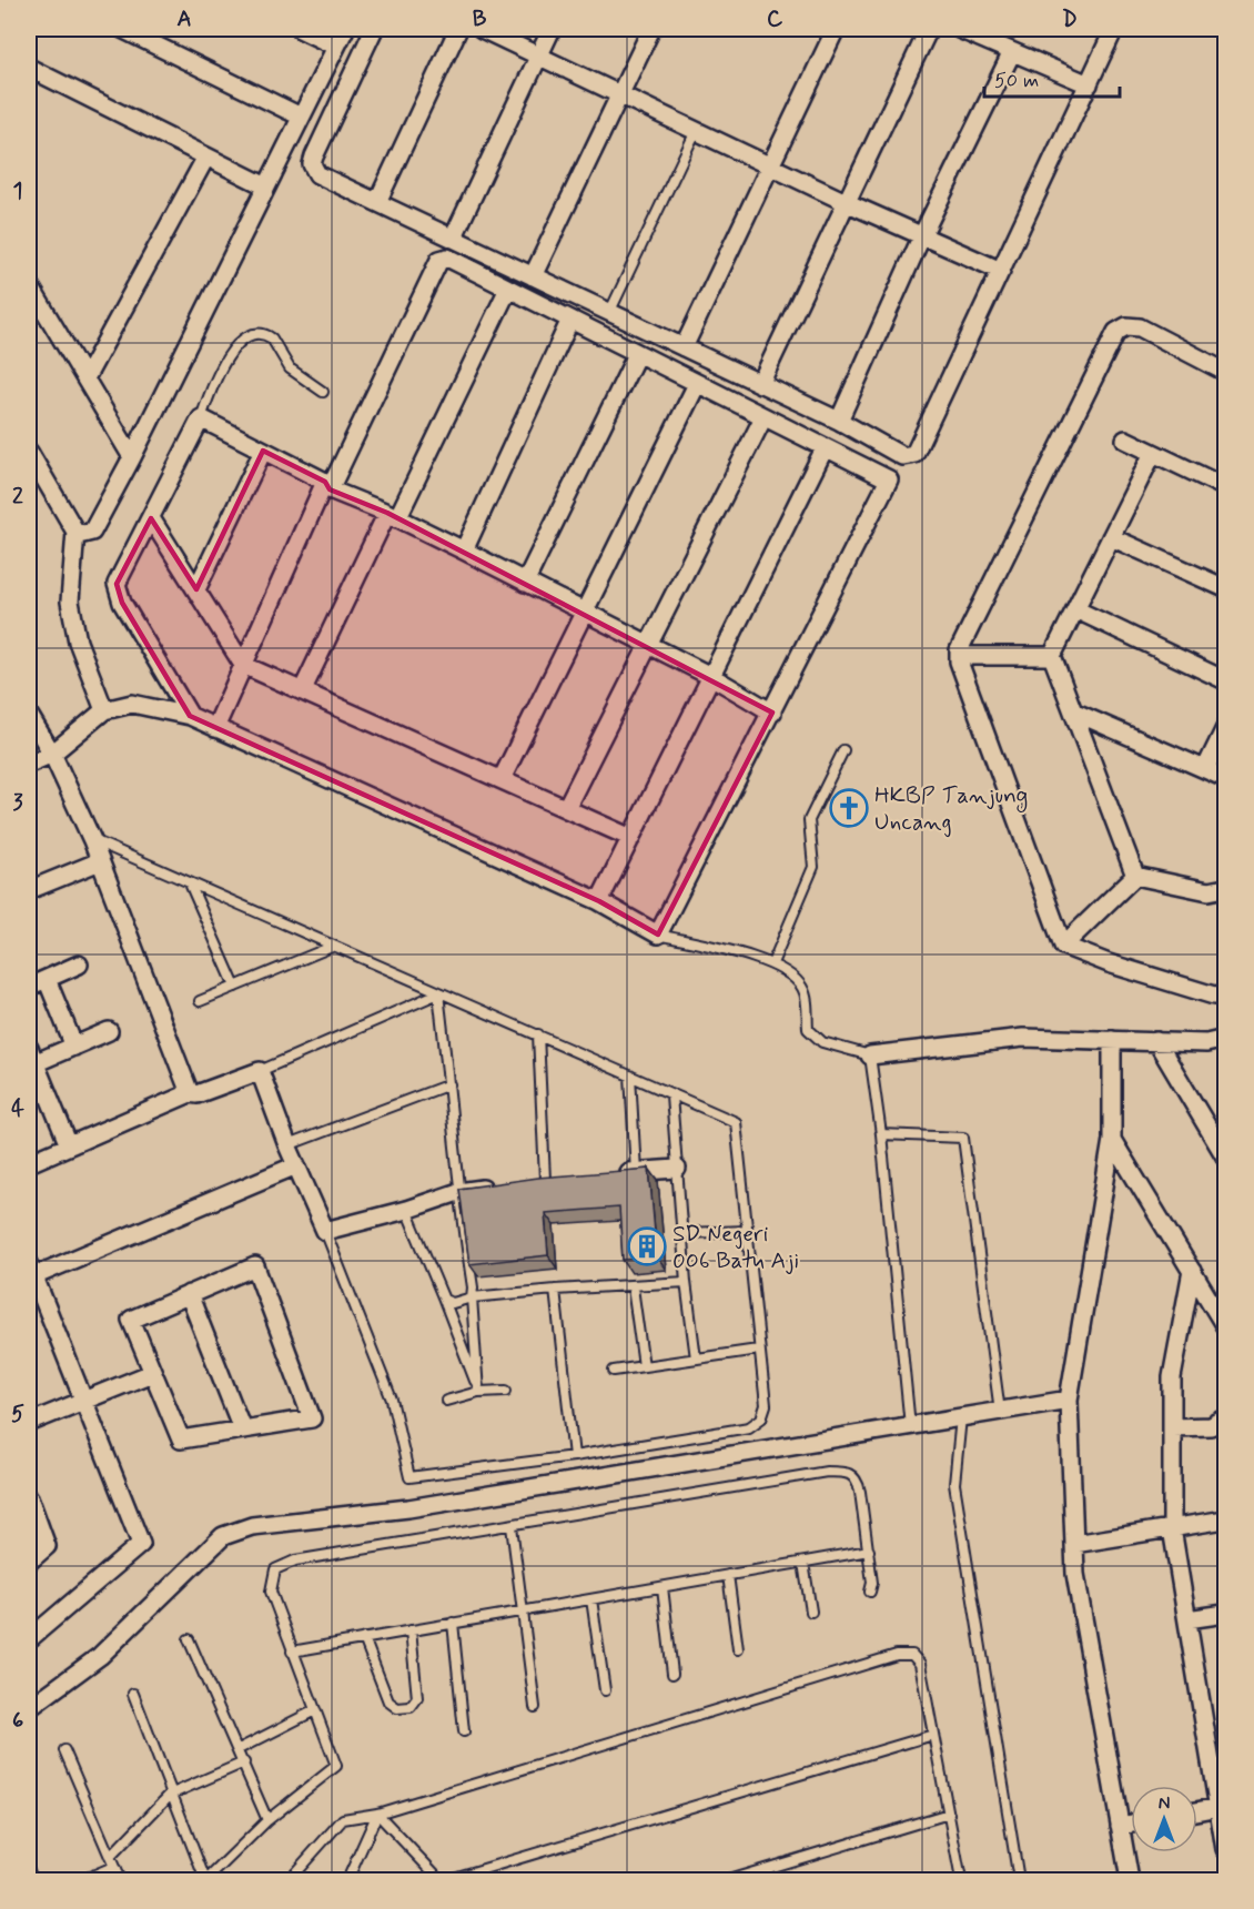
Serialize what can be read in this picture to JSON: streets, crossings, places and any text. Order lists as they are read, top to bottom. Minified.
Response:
{"places":{"church":["HKBP Tanjung Uncang"],"building":["SD Negeri 006 Batu Aji"]},"scale_bar":"50 m","north":"top","grid":{"columns":["A","B","C","D"],"rows":["1","2","3","4","5","6"]}}
